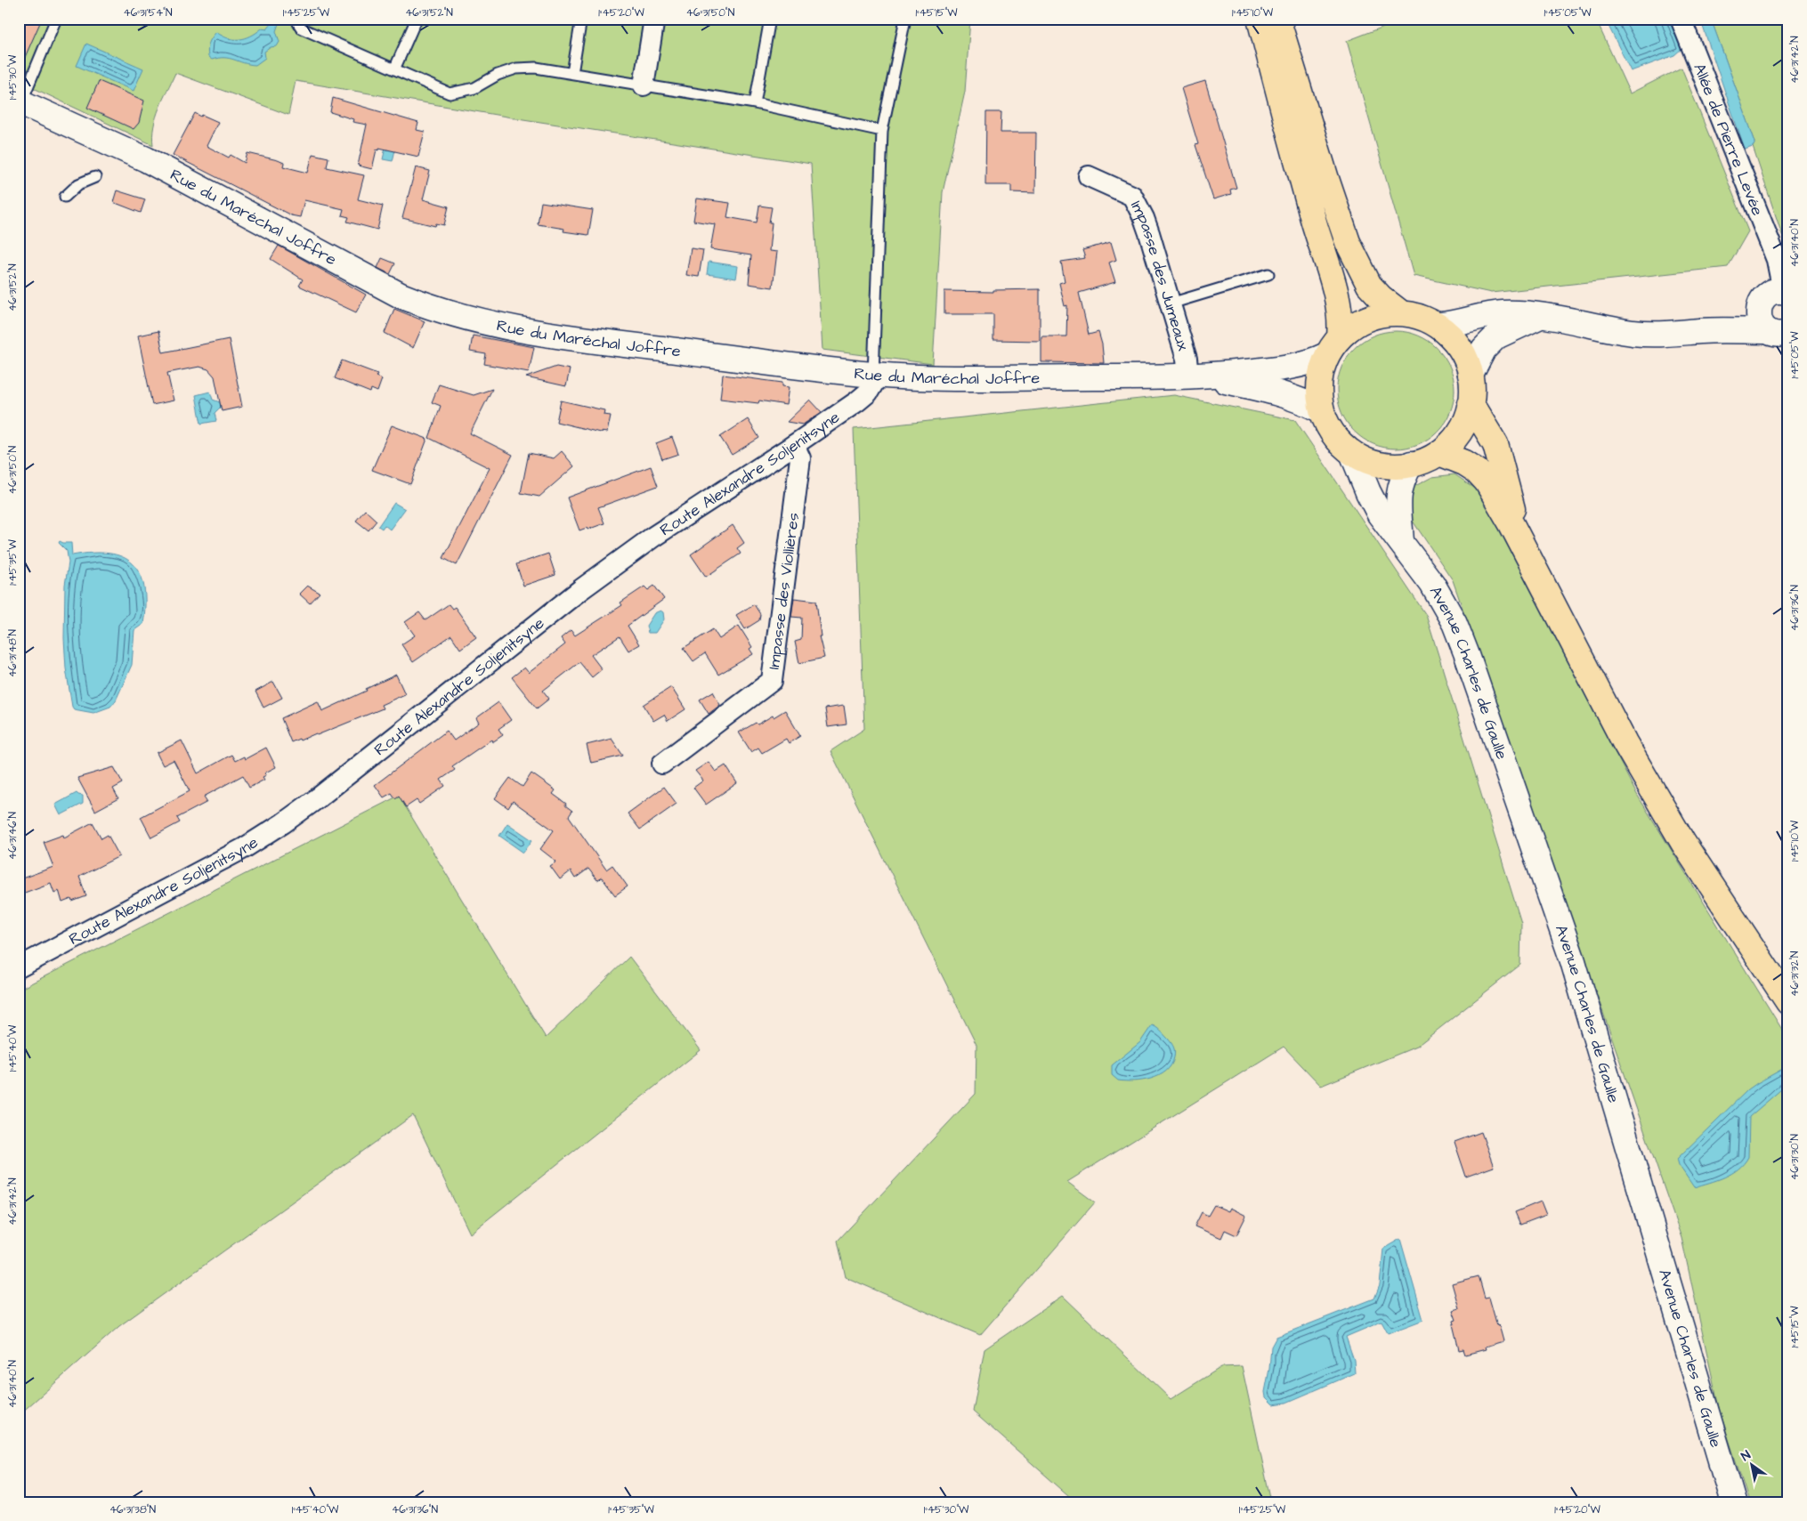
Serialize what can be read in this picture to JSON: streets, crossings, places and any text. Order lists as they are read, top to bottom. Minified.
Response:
{"streets":{"street":["Allée de Pierre Levée","Rue du Maréchal Joffre","Impasse des Jumeaux","Route Alexandre Soljenitsyne","Impasse des Viollières","Avenue Charles de Gaulle"]},"crossings":[["Rue du Maréchal Joffre","Impasse des Jumeaux"],["Rue du Maréchal Joffre","Route Alexandre Soljenitsyne"],["Rue du Maréchal Joffre","Avenue Charles de Gaulle"],["Route Alexandre Soljenitsyne","Impasse des Viollières"]],"north":"top left","coordinates":["46°31'54\"N","1°45'25\"W","46°31'52\"N","1°45'20\"W","46°31'50\"N","1°45'15\"W","1°45'10\"W","1°45'05\"W","46°31'42\"N","1°45'30\"W","46°31'40\"N","1°45'35\"W","46°31'36\"N","46°31'48\"N","46°31'46\"N","46°31'32\"N","1°45'40\"W","46°31'30\"N","46°31'38\"N"]}
